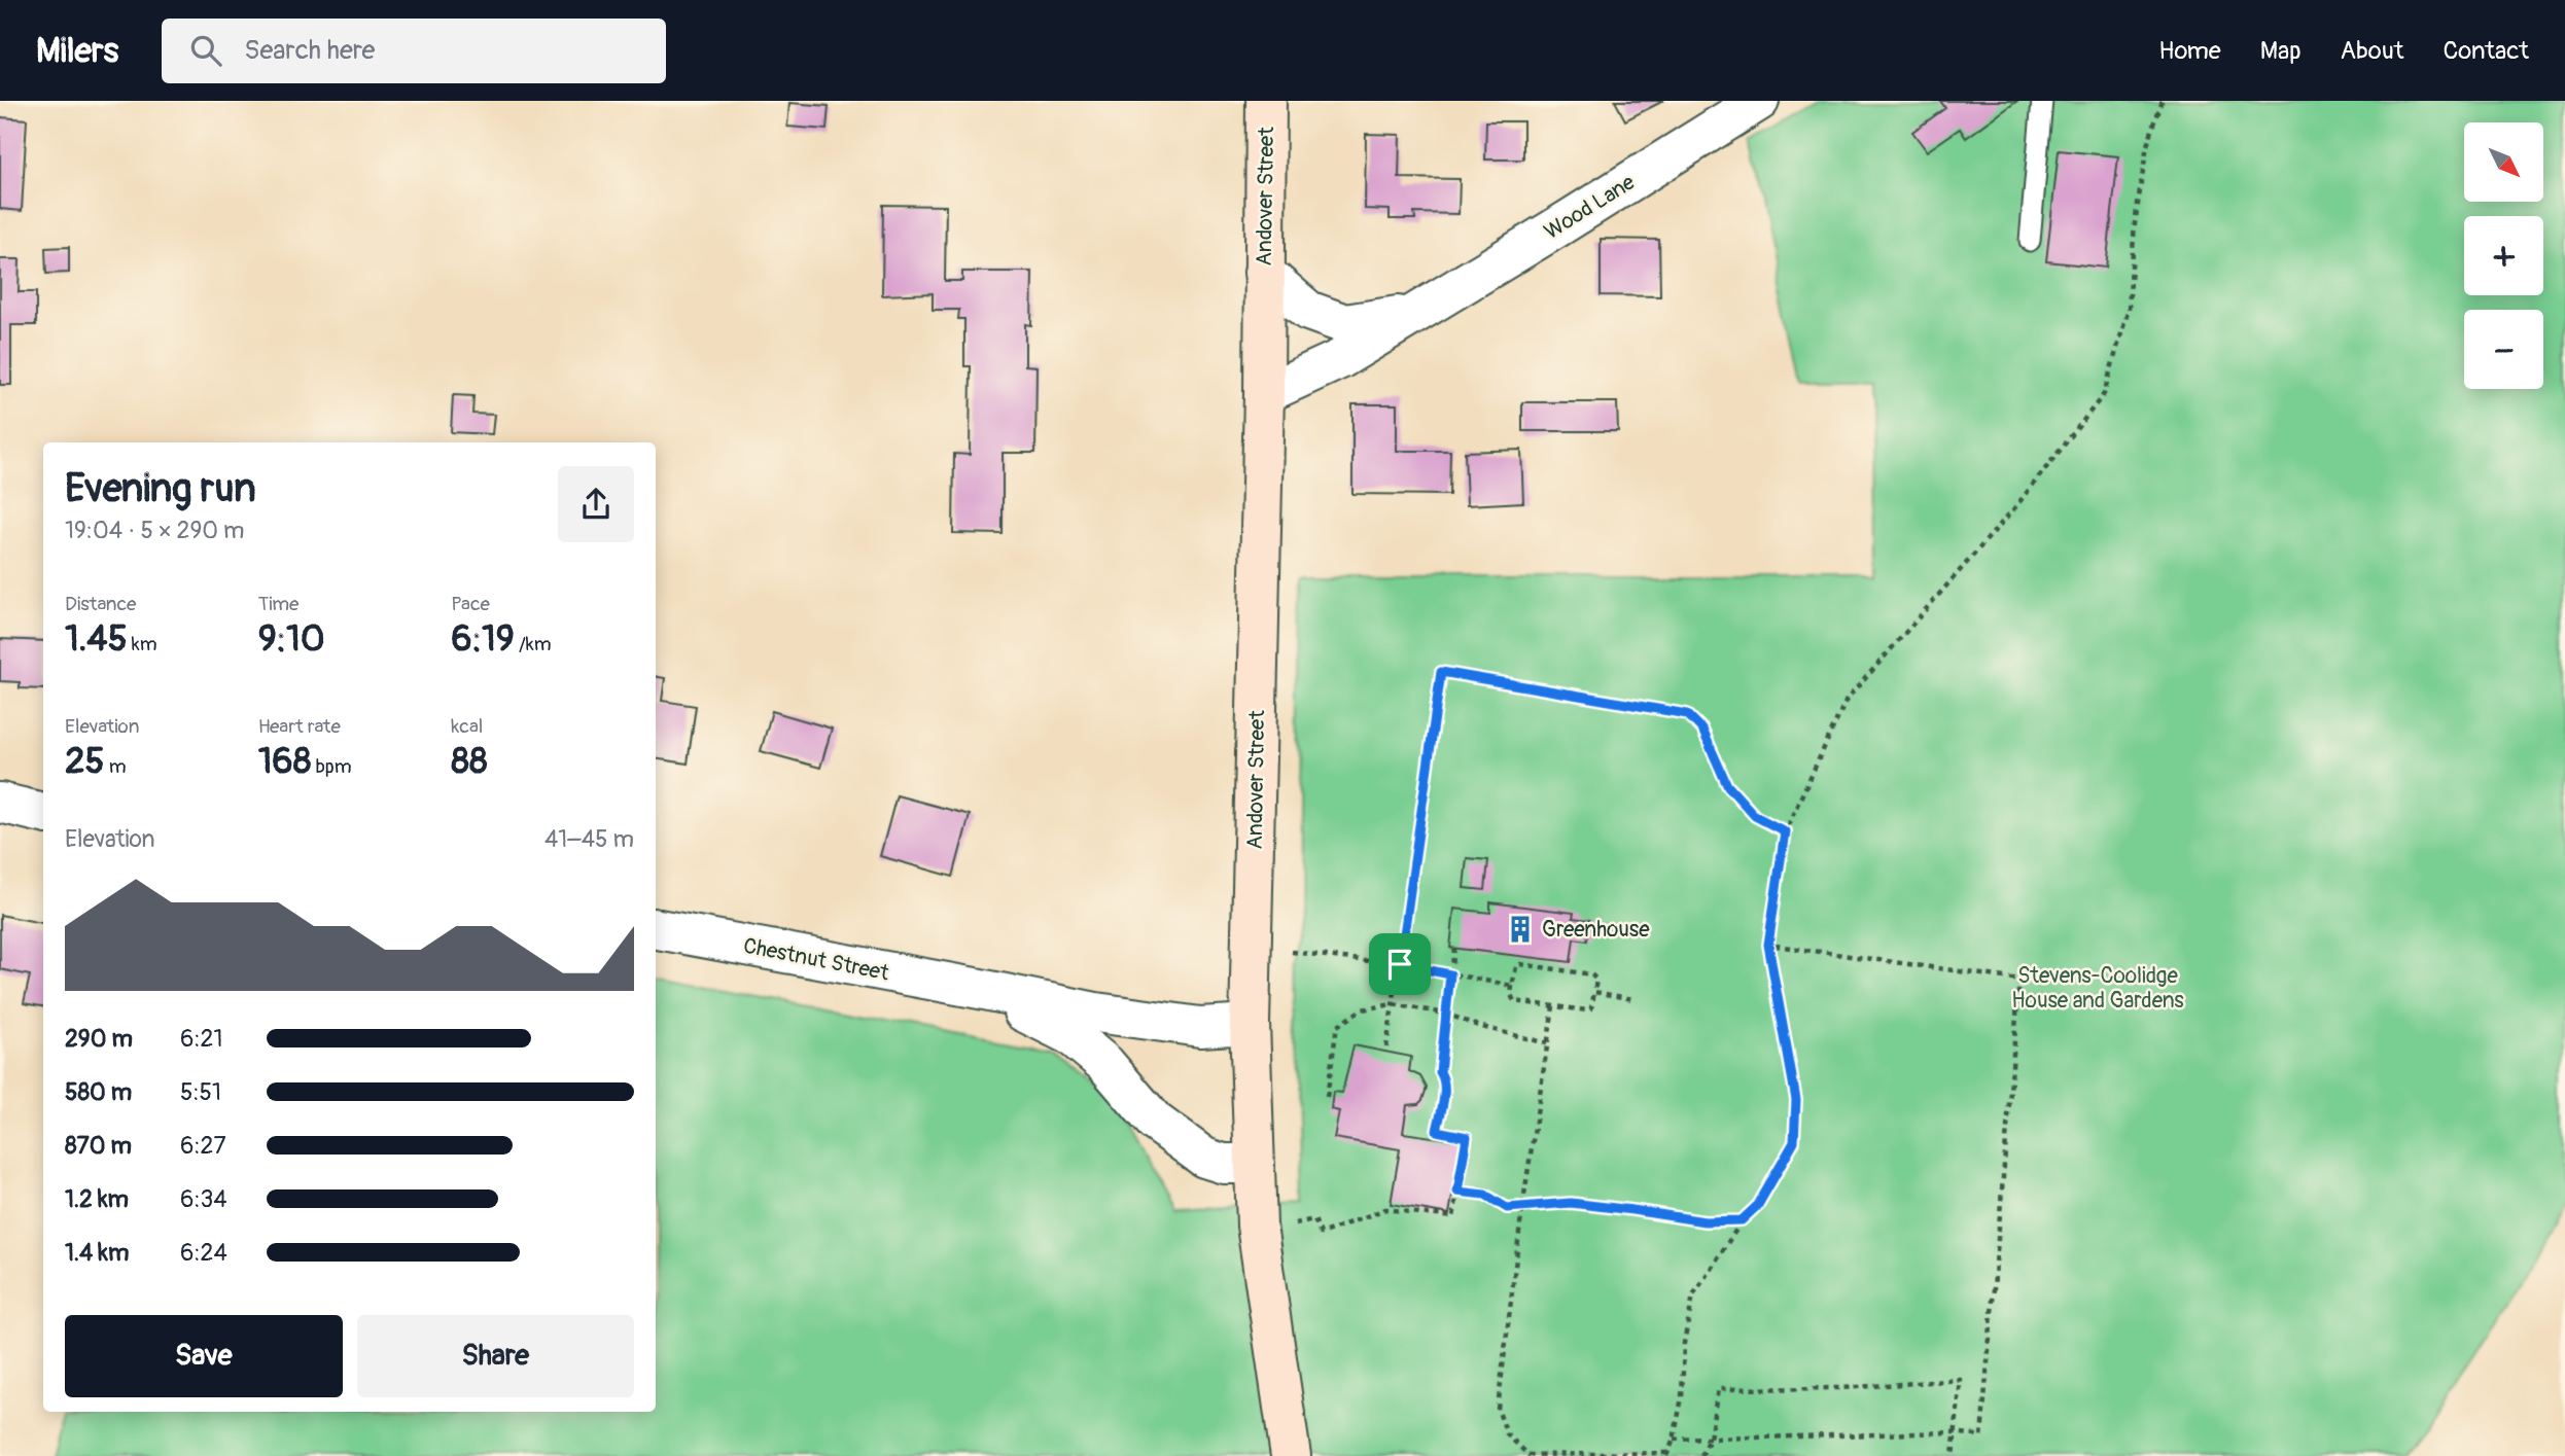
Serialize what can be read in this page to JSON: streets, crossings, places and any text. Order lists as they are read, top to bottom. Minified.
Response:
{"streets":{"main road":["Andover Street"],"street":["Wood Lane","Chestnut Street"]},"crossings":[["Andover Street","Wood Lane"],["Andover Street","Chestnut Street"]],"parks":["Stevens-Coolidge House and Gardens"],"places":{"building":["Greenhouse"]},"north":"bottom right","page":{"header":"Milers","search":"Search here","nav":["Home","Map","About","Contact"],"map_buttons":["+","−"],"heading":["Evening run","19:04 · 5 × 290 m"],"stats":[["Distance","1.45 km"],["Time","9:10"],["Pace","6:19 /km"],["Elevation","25 m"],["Heart rate","168 bpm"],["kcal","88"]],"chart":["Elevation","41–45 m"],"list":[{"name":"290 m","note":"6:21"},{"name":"580 m","note":"5:51"},{"name":"870 m","note":"6:27"},{"name":"1.2 km","note":"6:34"},{"name":"1.4 km","note":"6:24"}],"buttons":["Save","Share"]}}
